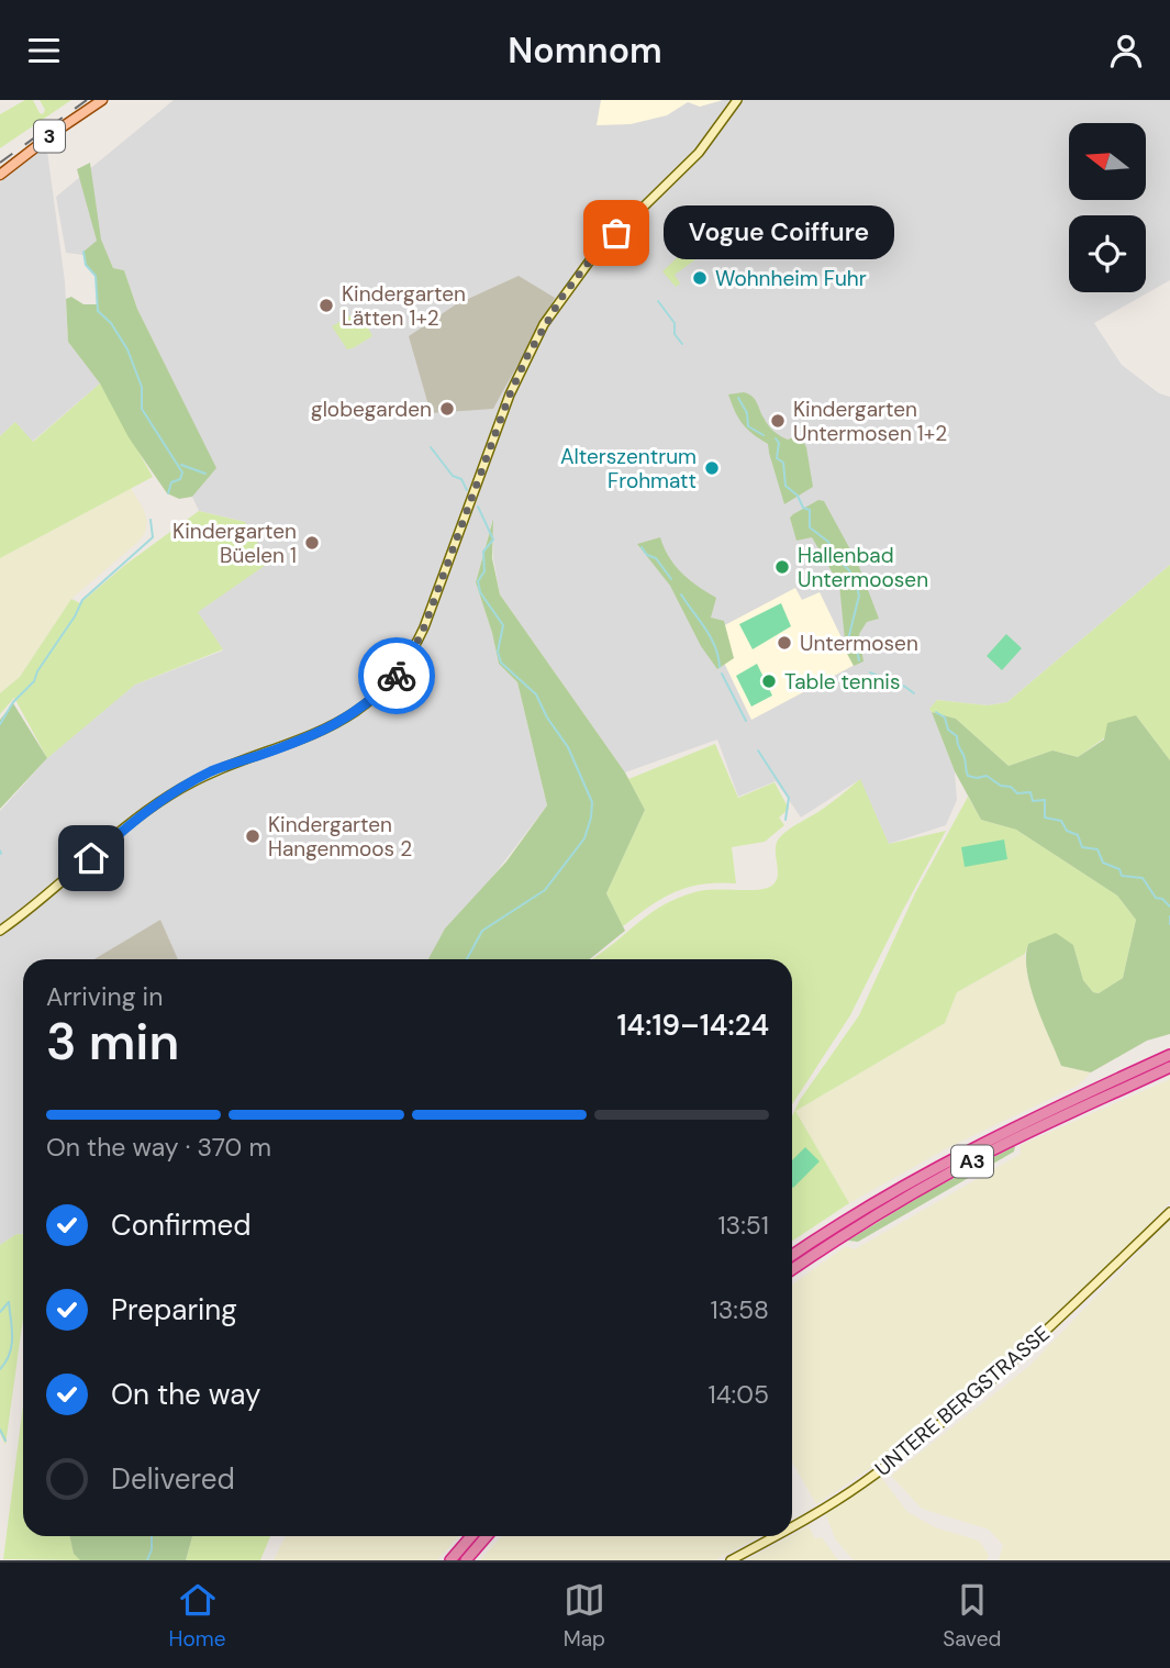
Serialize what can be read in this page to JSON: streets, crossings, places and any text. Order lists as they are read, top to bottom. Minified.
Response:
{"streets":{"highway":["A3"],"main road":["3","UNTERE BERGSTRASSE"]},"places":["Vogue Coiffure","Wohnheim Fuhr","Kindergarten Lätten 1+2","globegarden","Kindergarten Untermosen 1+2","Alterszentrum Frohmatt","Kindergarten Büelen 1","Hallenbad Untermoosen","Untermosen","Table tennis","Kindergarten Hangenmoos 2"],"north":"left","page":{"header":"Nomnom","bubble":"Vogue Coiffure","heading":["3 min","Arriving in","14:19–14:24"],"bar":"On the way · 370 m","list":[["Confirmed","13:51"],["Preparing","13:58"],["On the way","14:05"],"Delivered"],"tabs":["Home","Map","Saved"]}}
